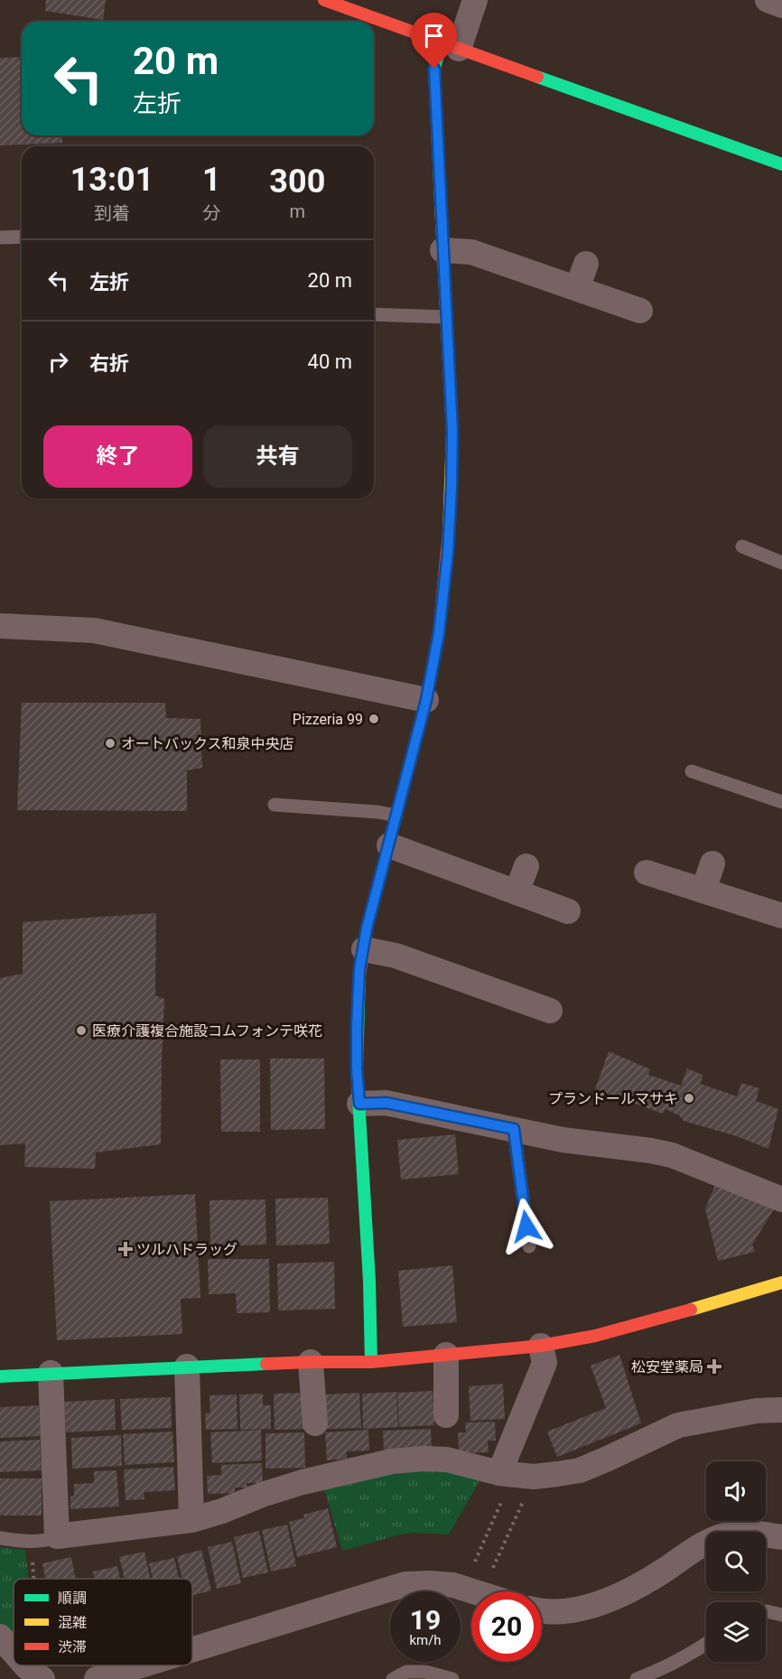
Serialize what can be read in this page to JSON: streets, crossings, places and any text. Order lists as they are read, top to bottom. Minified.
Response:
{"places":{"other":["Pizzeria 99","オートバックス和泉中央店","医療介護複合施設コムフォンテ咲花","プランドールマサキ"],"health":["ツルハドラッグ","松安堂薬局"]},"legend":["順調","混雑","渋滞"],"page":{"turn":["20 m","左折"],"eta":["13:01","到着","1","分","300","m"],"list":[{"name":"左折","value":"20 m"},{"name":"右折","value":"40 m"}],"buttons":["終了","共有"],"speed":"19 km/h","limit":"20"}}
